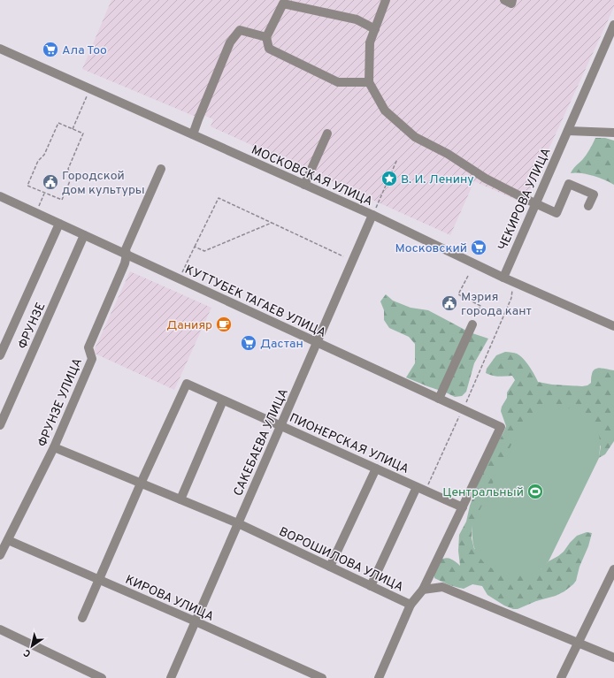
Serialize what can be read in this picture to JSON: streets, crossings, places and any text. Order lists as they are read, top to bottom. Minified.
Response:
{"streets":{"street":["МОСКОВСКАЯ УЛИЦА","ЧЕКИРОВА УЛИЦА","КУТТУБЕК ТАГАЕВ УЛИЦА","ФРУНЗЕ","ФРУНЗЕ УЛИЦА","САКЕБАЕВА УЛИЦА","ПИОНЕРСКАЯ УЛИЦА","ВОРОШИЛОВА УЛИЦА","КИРОВА УЛИЦА"]},"crossings":[["МОСКОВСКАЯ УЛИЦА","ЧЕКИРОВА УЛИЦА"],["МОСКОВСКАЯ УЛИЦА","САКЕБАЕВА УЛИЦА"],["КУТТУБЕК ТАГАЕВ УЛИЦА","ФРУНЗЕ"],["КУТТУБЕК ТАГАЕВ УЛИЦА","ФРУНЗЕ УЛИЦА"],["КУТТУБЕК ТАГАЕВ УЛИЦА","САКЕБАЕВА УЛИЦА"],["КУТТУБЕК ТАГАЕВ УЛИЦА","ВОРОШИЛОВА УЛИЦА"],["ФРУНЗЕ УЛИЦА","ВОРОШИЛОВА УЛИЦА"],["ФРУНЗЕ УЛИЦА","КИРОВА УЛИЦА"],["САКЕБАЕВА УЛИЦА","ПИОНЕРСКАЯ УЛИЦА"],["САКЕБАЕВА УЛИЦА","ВОРОШИЛОВА УЛИЦА"],["САКЕБАЕВА УЛИЦА","КИРОВА УЛИЦА"],["ПИОНЕРСКАЯ УЛИЦА","ВОРОШИЛОВА УЛИЦА"]],"places":{"supermarket":["Ала Тоо","Московский","Дастан"],"place":["В. И. Ленину"],"public building":["Городской дом культуры","Мэрия города кант"],"cafe":["Данияр"],"sports":["Центральный"]},"north":"bottom left"}
